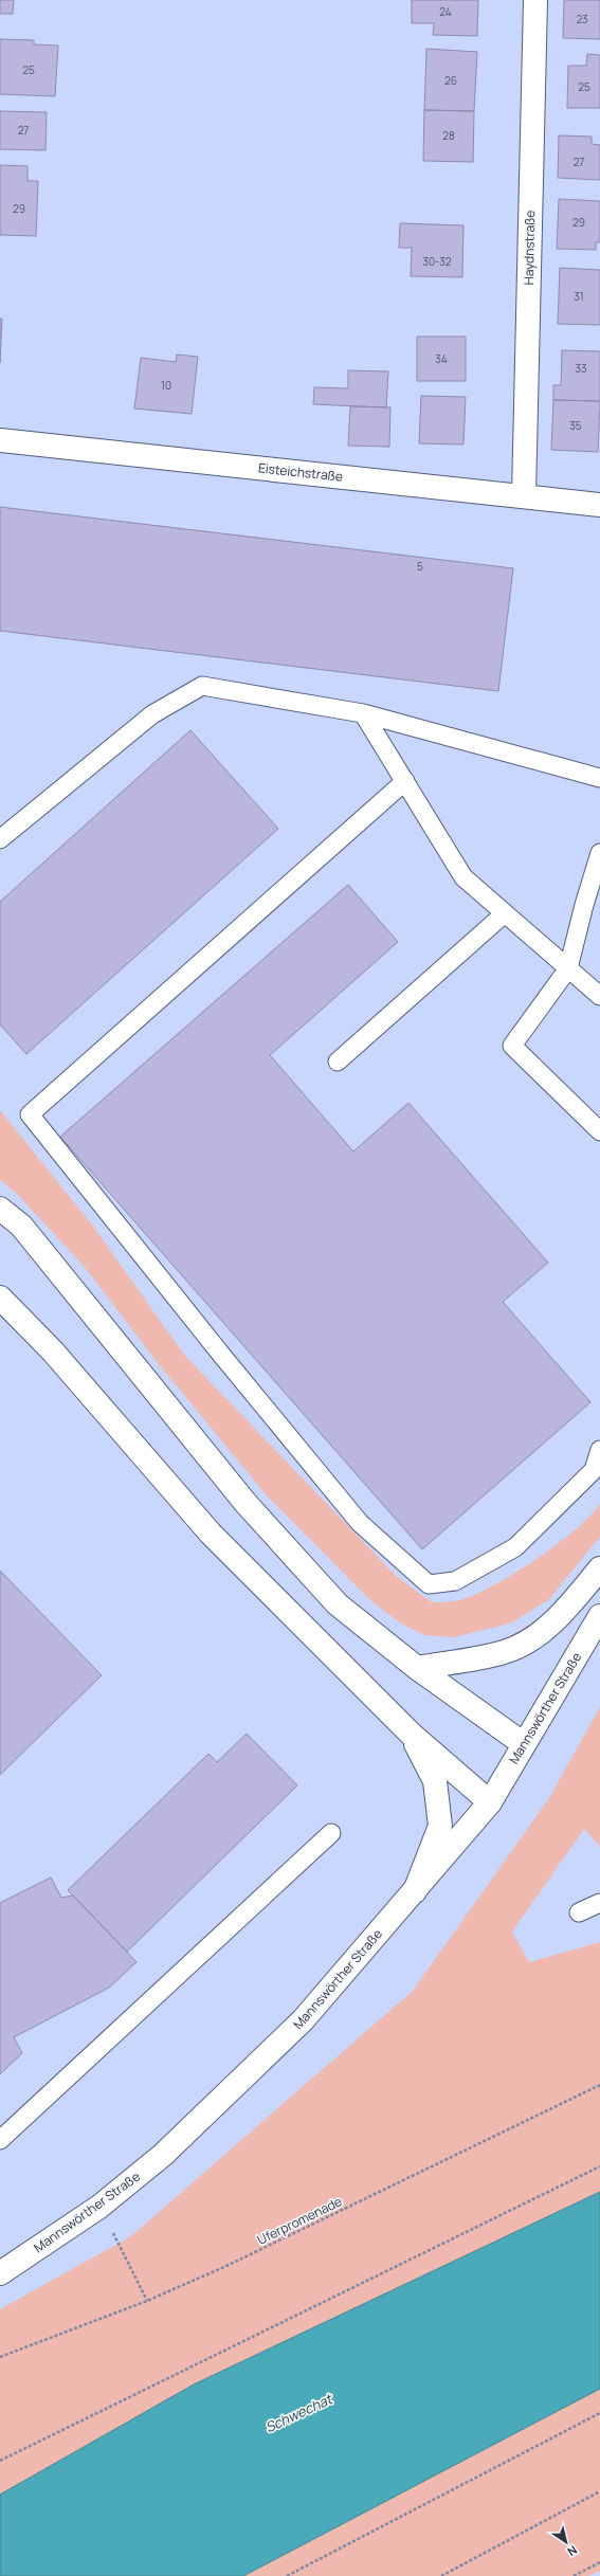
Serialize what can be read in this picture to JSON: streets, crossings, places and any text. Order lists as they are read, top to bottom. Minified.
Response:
{"streets":{"main road":["Haydnstraße","Eisteichstraße","Mannswörther Straße"],"path":["Uferpromenade"]},"crossings":[["Haydnstraße","Eisteichstraße"]],"water":["Schwechat"],"house_numbers":["24","23","25","26","25","27","28","27","29","29","30-32","31","34","33","10","35","5"],"north":"bottom right"}
